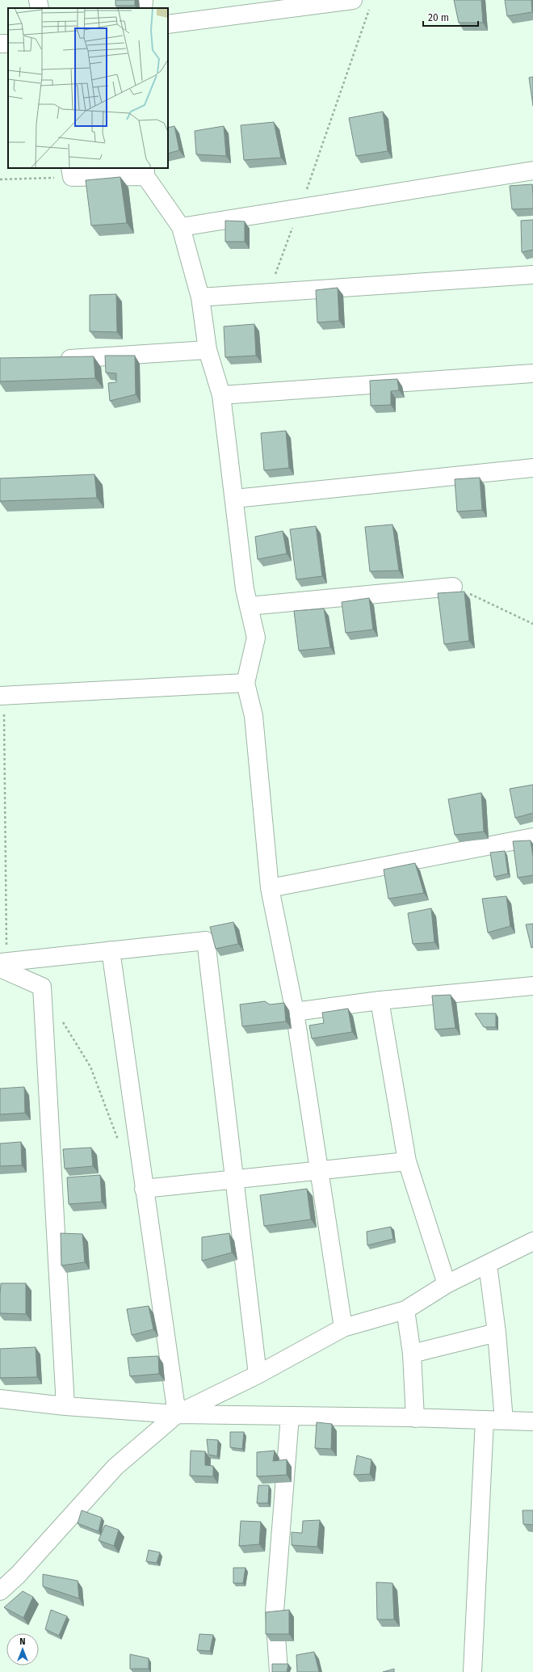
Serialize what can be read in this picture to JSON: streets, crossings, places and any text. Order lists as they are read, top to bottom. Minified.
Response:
{"scale_bar":"20 m","north":"top"}
